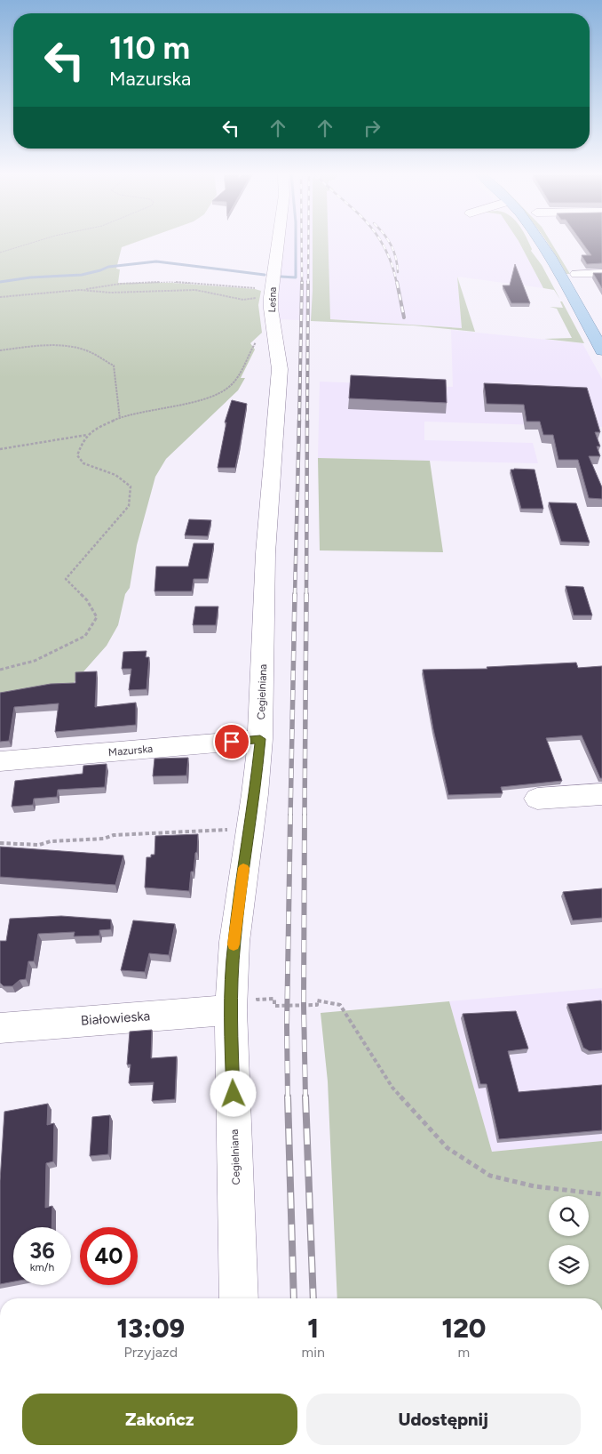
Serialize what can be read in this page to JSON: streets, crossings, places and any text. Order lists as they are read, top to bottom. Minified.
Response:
{"streets":{"street":["Leśna","Cegielniana","Mazurska","Białowieska"]},"crossings":[["Leśna","Cegielniana"],["Cegielniana","Mazurska"],["Cegielniana","Białowieska"]],"page":{"turn":["110 m","Mazurska"],"speed":"36 km/h","limit":"40","eta":["13:09","Przyjazd","1","min","120","m"],"buttons":["Zakończ","Udostępnij"]}}
